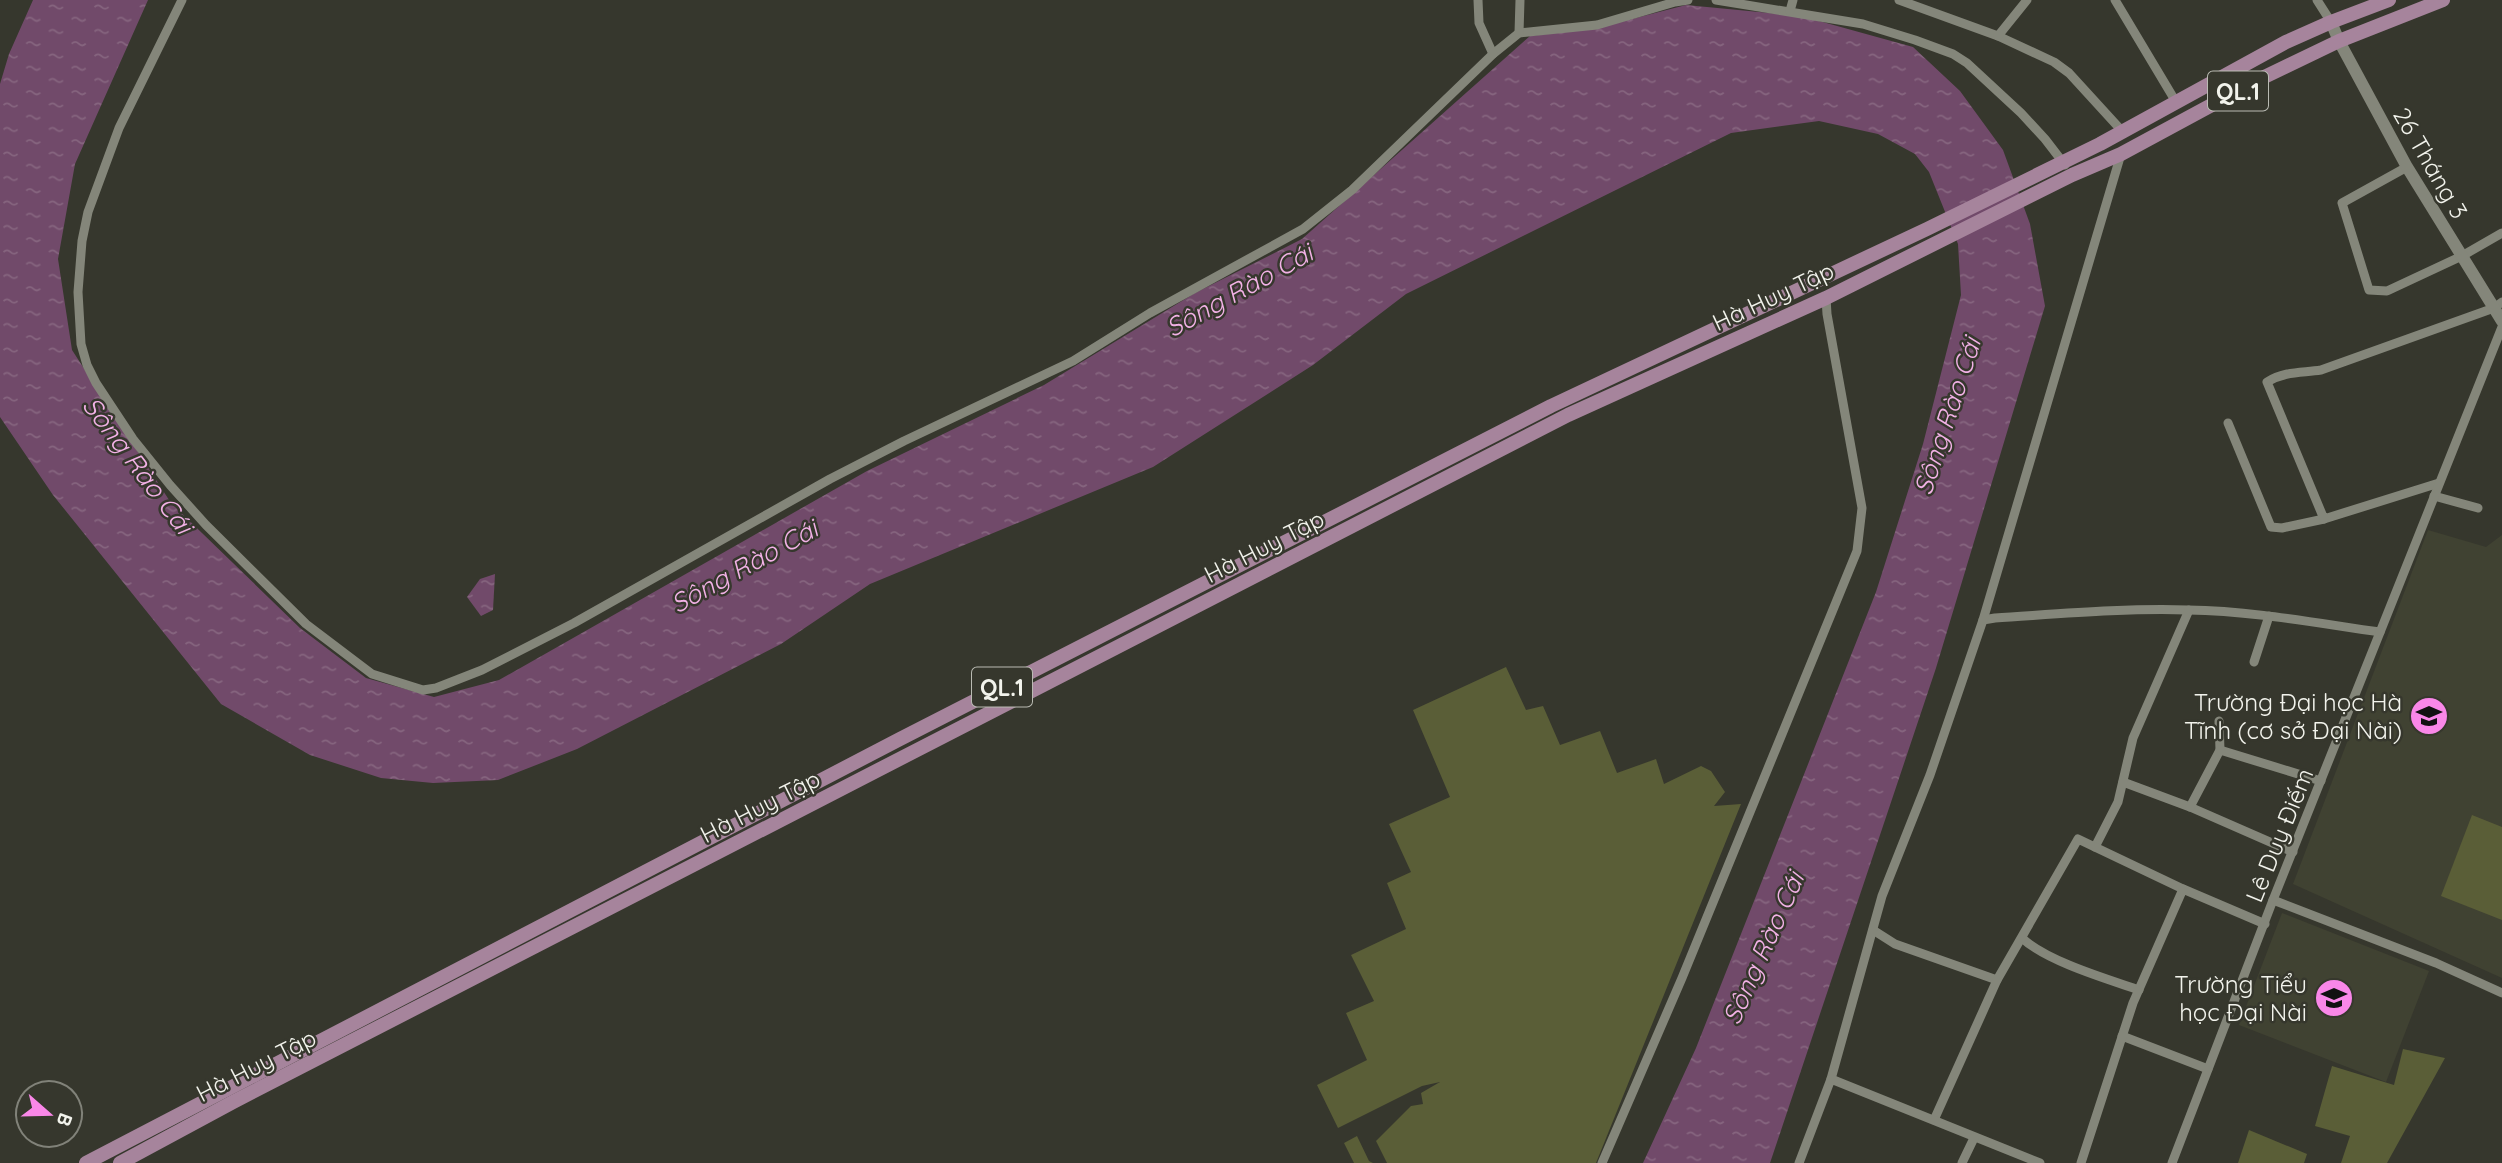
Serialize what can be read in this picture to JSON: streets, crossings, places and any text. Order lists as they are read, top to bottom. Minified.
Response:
{"streets":{"main road":["QL.1","Hà Huy Tập"],"street":["26 Tháng 3","Lê Duy Điếm"]},"crossings":[["26 Tháng 3","Hà Huy Tập"]],"water":["Sông Rào Cái"],"places":{"school or university":["Trường Đại học Hà Tĩnh (cơ sở Đại Nài)","Trường Tiểu học Đại Nài"]},"north":"right"}
